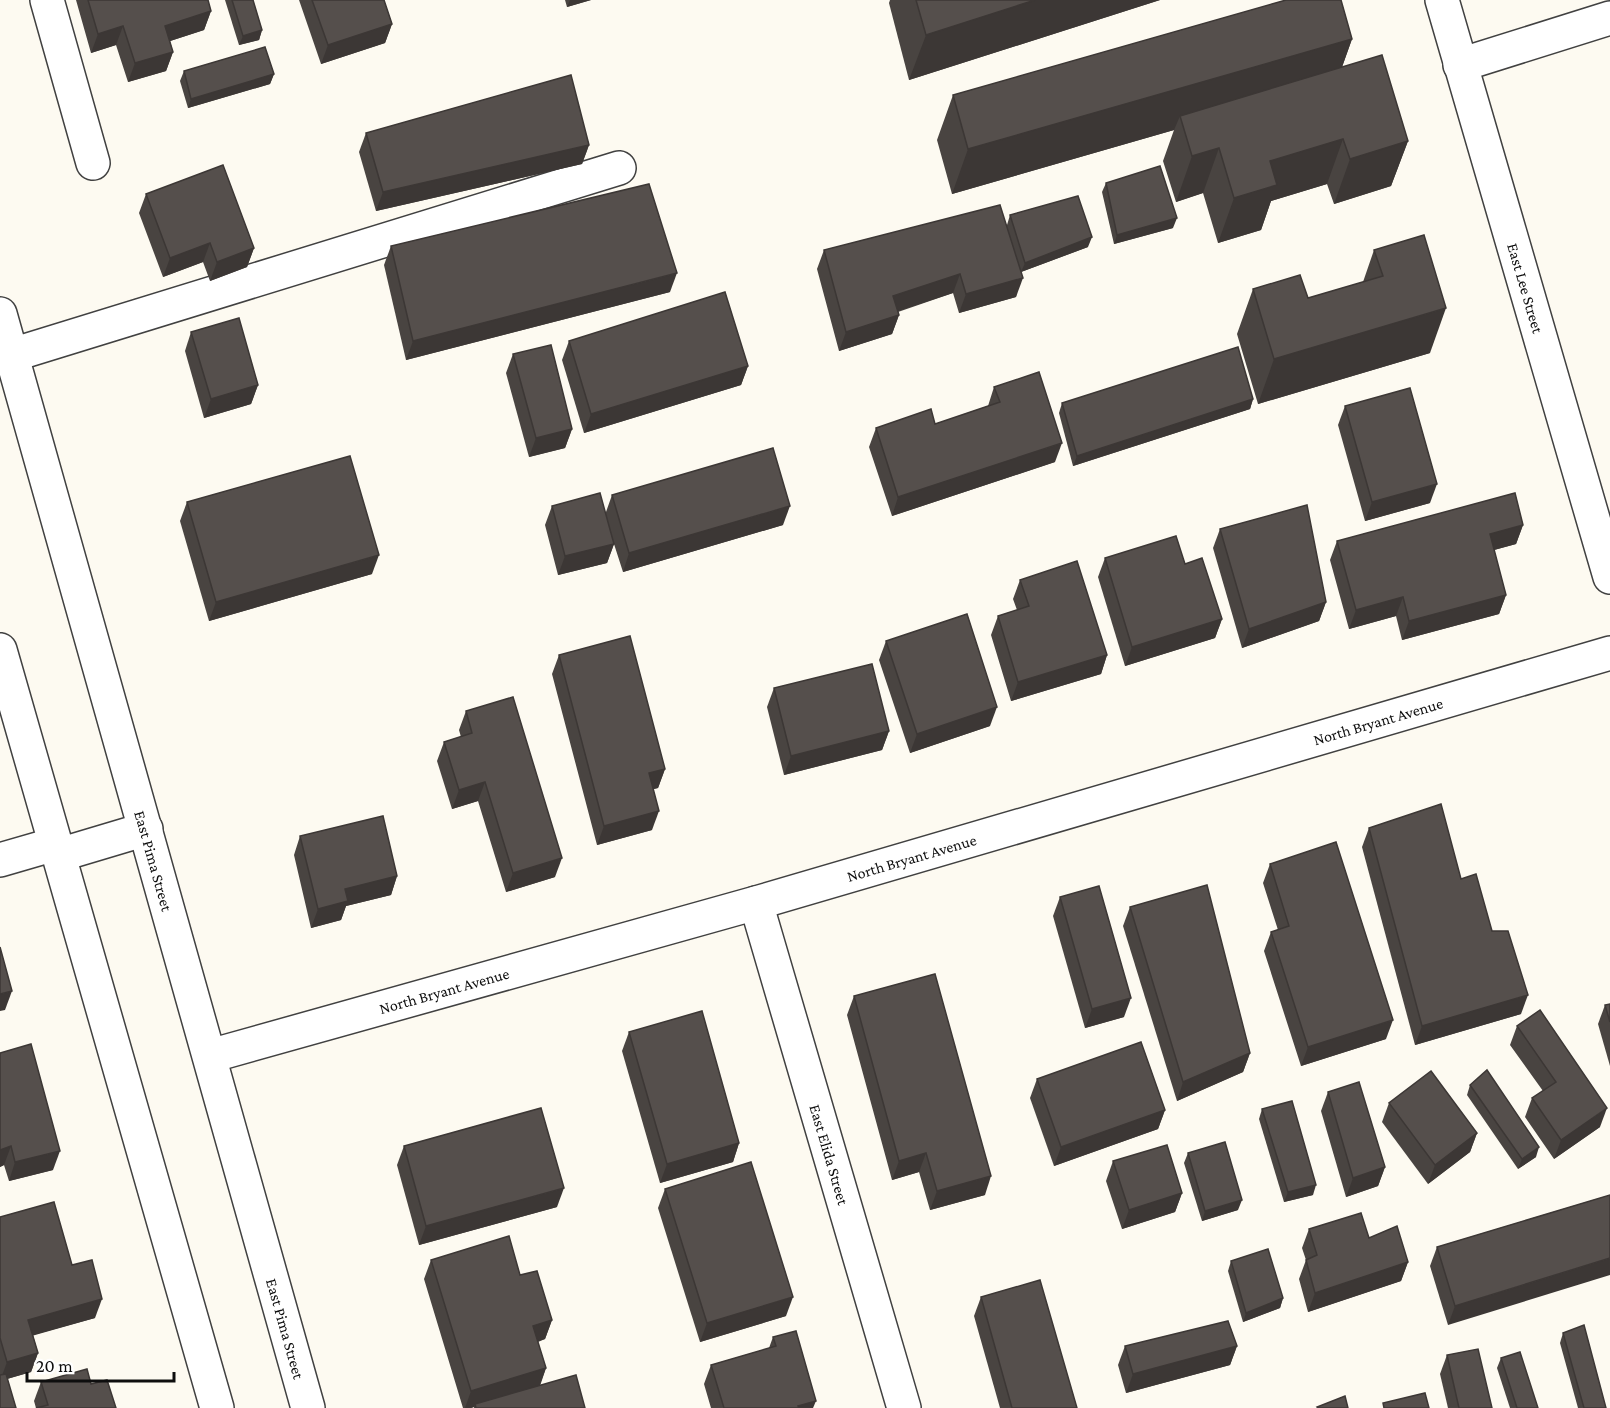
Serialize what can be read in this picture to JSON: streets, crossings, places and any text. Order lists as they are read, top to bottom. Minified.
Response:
{"streets":{"street":["East Lee Street","North Bryant Avenue","East Pima Street","East Elida Street"]},"crossings":[["North Bryant Avenue","East Pima Street"],["North Bryant Avenue","East Elida Street"]],"scale_bar":"20 m"}
